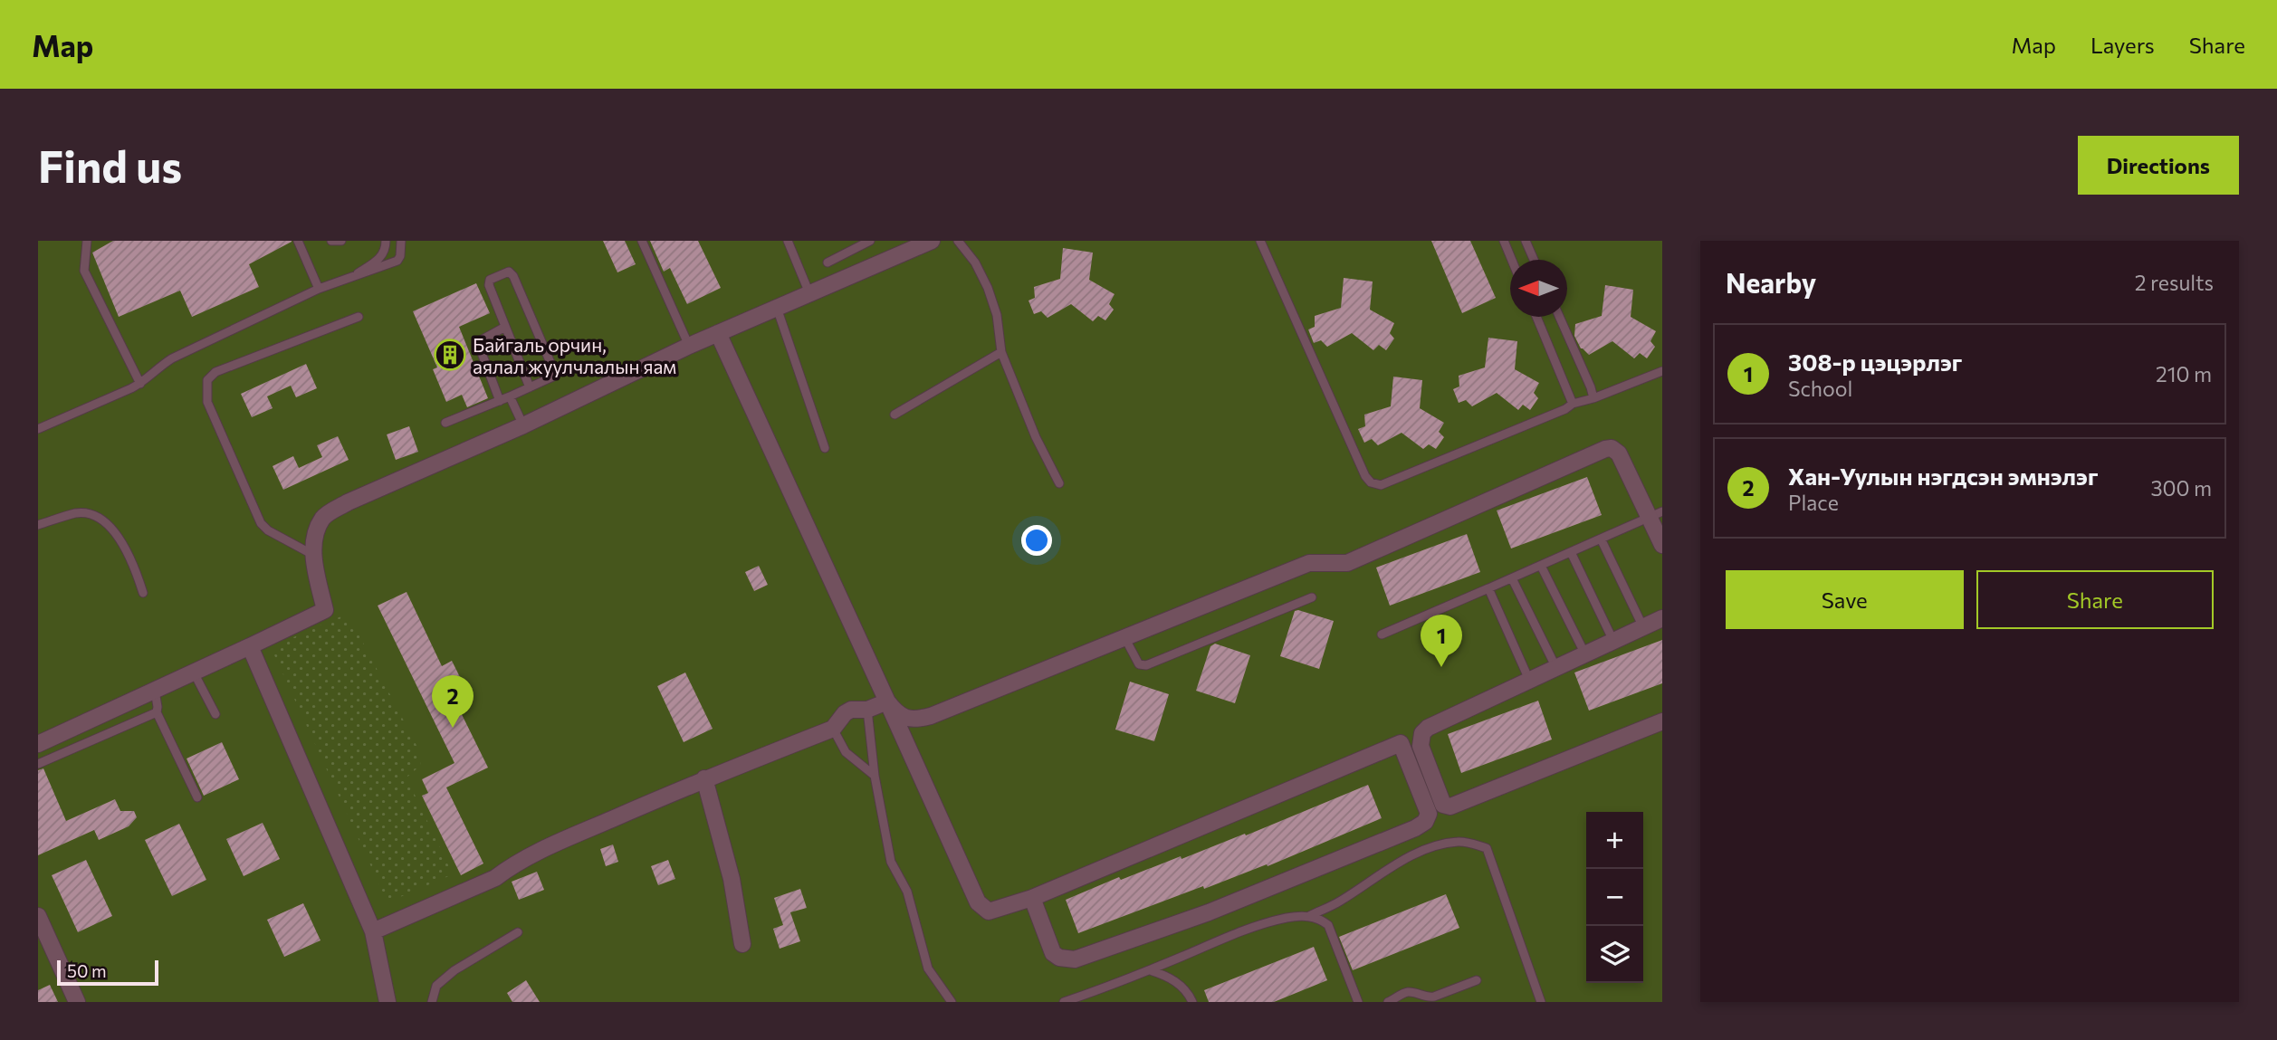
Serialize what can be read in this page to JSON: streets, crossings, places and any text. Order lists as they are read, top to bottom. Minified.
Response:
{"places":{"building":["Байгаль орчин, аялал жуулчлалын яам"]},"scale_bar":"50 m","north":"left","page":{"header":"Map","nav":["Map","Layers","Share"],"buttons":["Directions",["Save","Share"]],"title":"Find us","heading":["Nearby","2 results"],"list":[{"mark":"1","name":"308-р цэцэрлэг","note":"School","value":"210 m"},{"mark":"2","name":"Хан-Уулын нэгдсэн эмнэлэг","note":"Place","value":"300 m"}],"pins":["1","2"],"map_buttons":["+","−"],"scale":"50 m"}}
